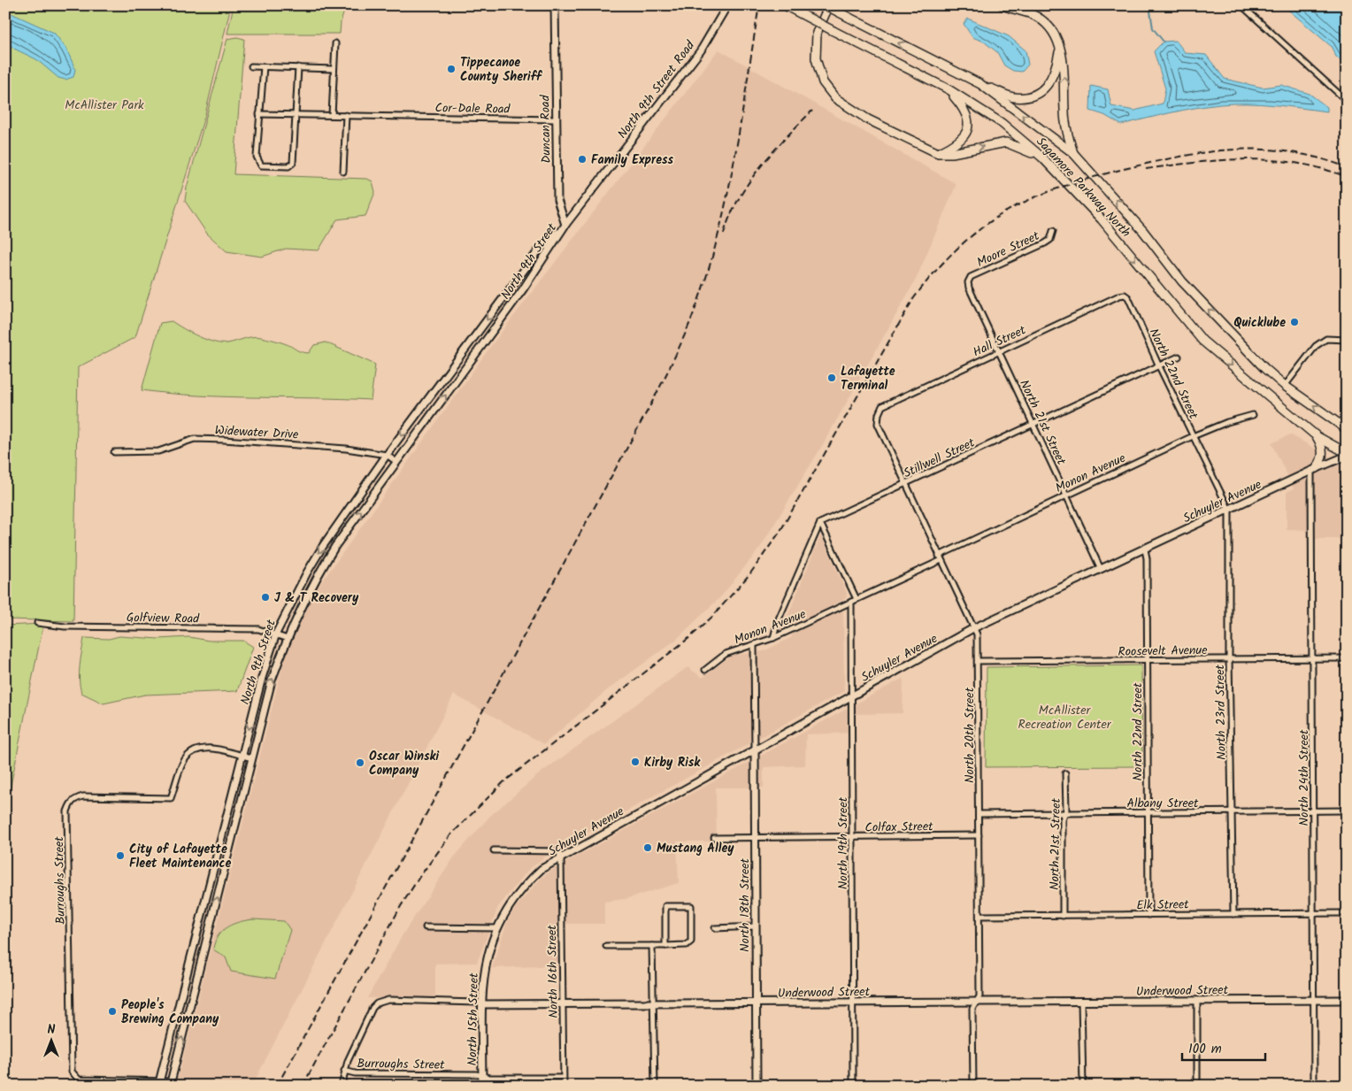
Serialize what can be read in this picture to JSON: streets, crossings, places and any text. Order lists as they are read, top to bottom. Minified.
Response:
{"streets":{"highway":["Sagamore Parkway North"],"main road":["North 9th Street Road","Duncan Road","North 9th Street","Schuyler Avenue","North 18th Street","Underwood Street","North 15th Street"],"street":["Cor-Dale Road","Moore Street","Hall Street","North 22nd Street","North 21st Street","Widewater Drive","Stillwell Street","Monon Avenue","Golfview Road","Roosevelt Avenue","North 23rd Street","North 20th Street","North 24th Street","Albany Street","Colfax Street","North 19th Street","Burroughs Street","Elk Street","North 16th Street"]},"crossings":[["North 9th Street Road","Duncan Road"],["North 9th Street Road","North 9th Street"],["Cor-Dale Road","Duncan Road"],["Duncan Road","North 9th Street"],["Sagamore Parkway North","Schuyler Avenue"],["Moore Street","North 21st Street"],["North 9th Street","Widewater Drive"],["North 9th Street","Golfview Road"],["North 9th Street","Burroughs Street"],["Hall Street","North 22nd Street"],["Hall Street","North 21st Street"],["Hall Street","North 20th Street"],["North 22nd Street","Stillwell Street"],["North 22nd Street","Monon Avenue"],["North 22nd Street","Schuyler Avenue"],["North 22nd Street","Roosevelt Avenue"],["North 22nd Street","North 23rd Street"],["North 22nd Street","Albany Street"],["North 22nd Street","Elk Street"],["North 21st Street","Stillwell Street"],["North 21st Street","Monon Avenue"],["North 21st Street","Schuyler Avenue"],["North 21st Street","Albany Street"],["North 21st Street","Elk Street"],["Stillwell Street","North 20th Street"],["Monon Avenue","North 20th Street"],["Monon Avenue","North 19th Street"],["Monon Avenue","North 18th Street"],["Schuyler Avenue","North 23rd Street"],["Schuyler Avenue","North 20th Street"],["Schuyler Avenue","North 24th Street"],["Schuyler Avenue","North 19th Street"],["Schuyler Avenue","North 18th Street"],["Schuyler Avenue","North 16th Street"],["Schuyler Avenue","North 15th Street"],["Roosevelt Avenue","North 23rd Street"],["Roosevelt Avenue","North 20th Street"],["Roosevelt Avenue","North 24th Street"],["North 23rd Street","Albany Street"],["North 23rd Street","Elk Street"],["North 20th Street","Albany Street"],["North 20th Street","Colfax Street"],["North 20th Street","Elk Street"],["North 20th Street","Underwood Street"],["North 24th Street","Albany Street"],["North 24th Street","Elk Street"],["North 24th Street","Underwood Street"],["Colfax Street","North 19th Street"],["Colfax Street","North 18th Street"],["North 19th Street","Underwood Street"],["Burroughs Street","North 16th Street"],["Burroughs Street","Underwood Street"],["Burroughs Street","North 15th Street"],["North 18th Street","Underwood Street"],["North 16th Street","Underwood Street"],["Underwood Street","North 15th Street"]],"parks":["McAllister Park","McAllister Recreation Center"],"places":["Tippecanoe County Sheriff","Family Express","Quicklube","Lafayette Terminal","J & T Recovery","Kirby Risk","Oscar Winski Company","Mustang Alley","City of Lafayette Fleet Maintenance","People's Brewing Company"],"scale_bar":"100 m","north":"top"}
